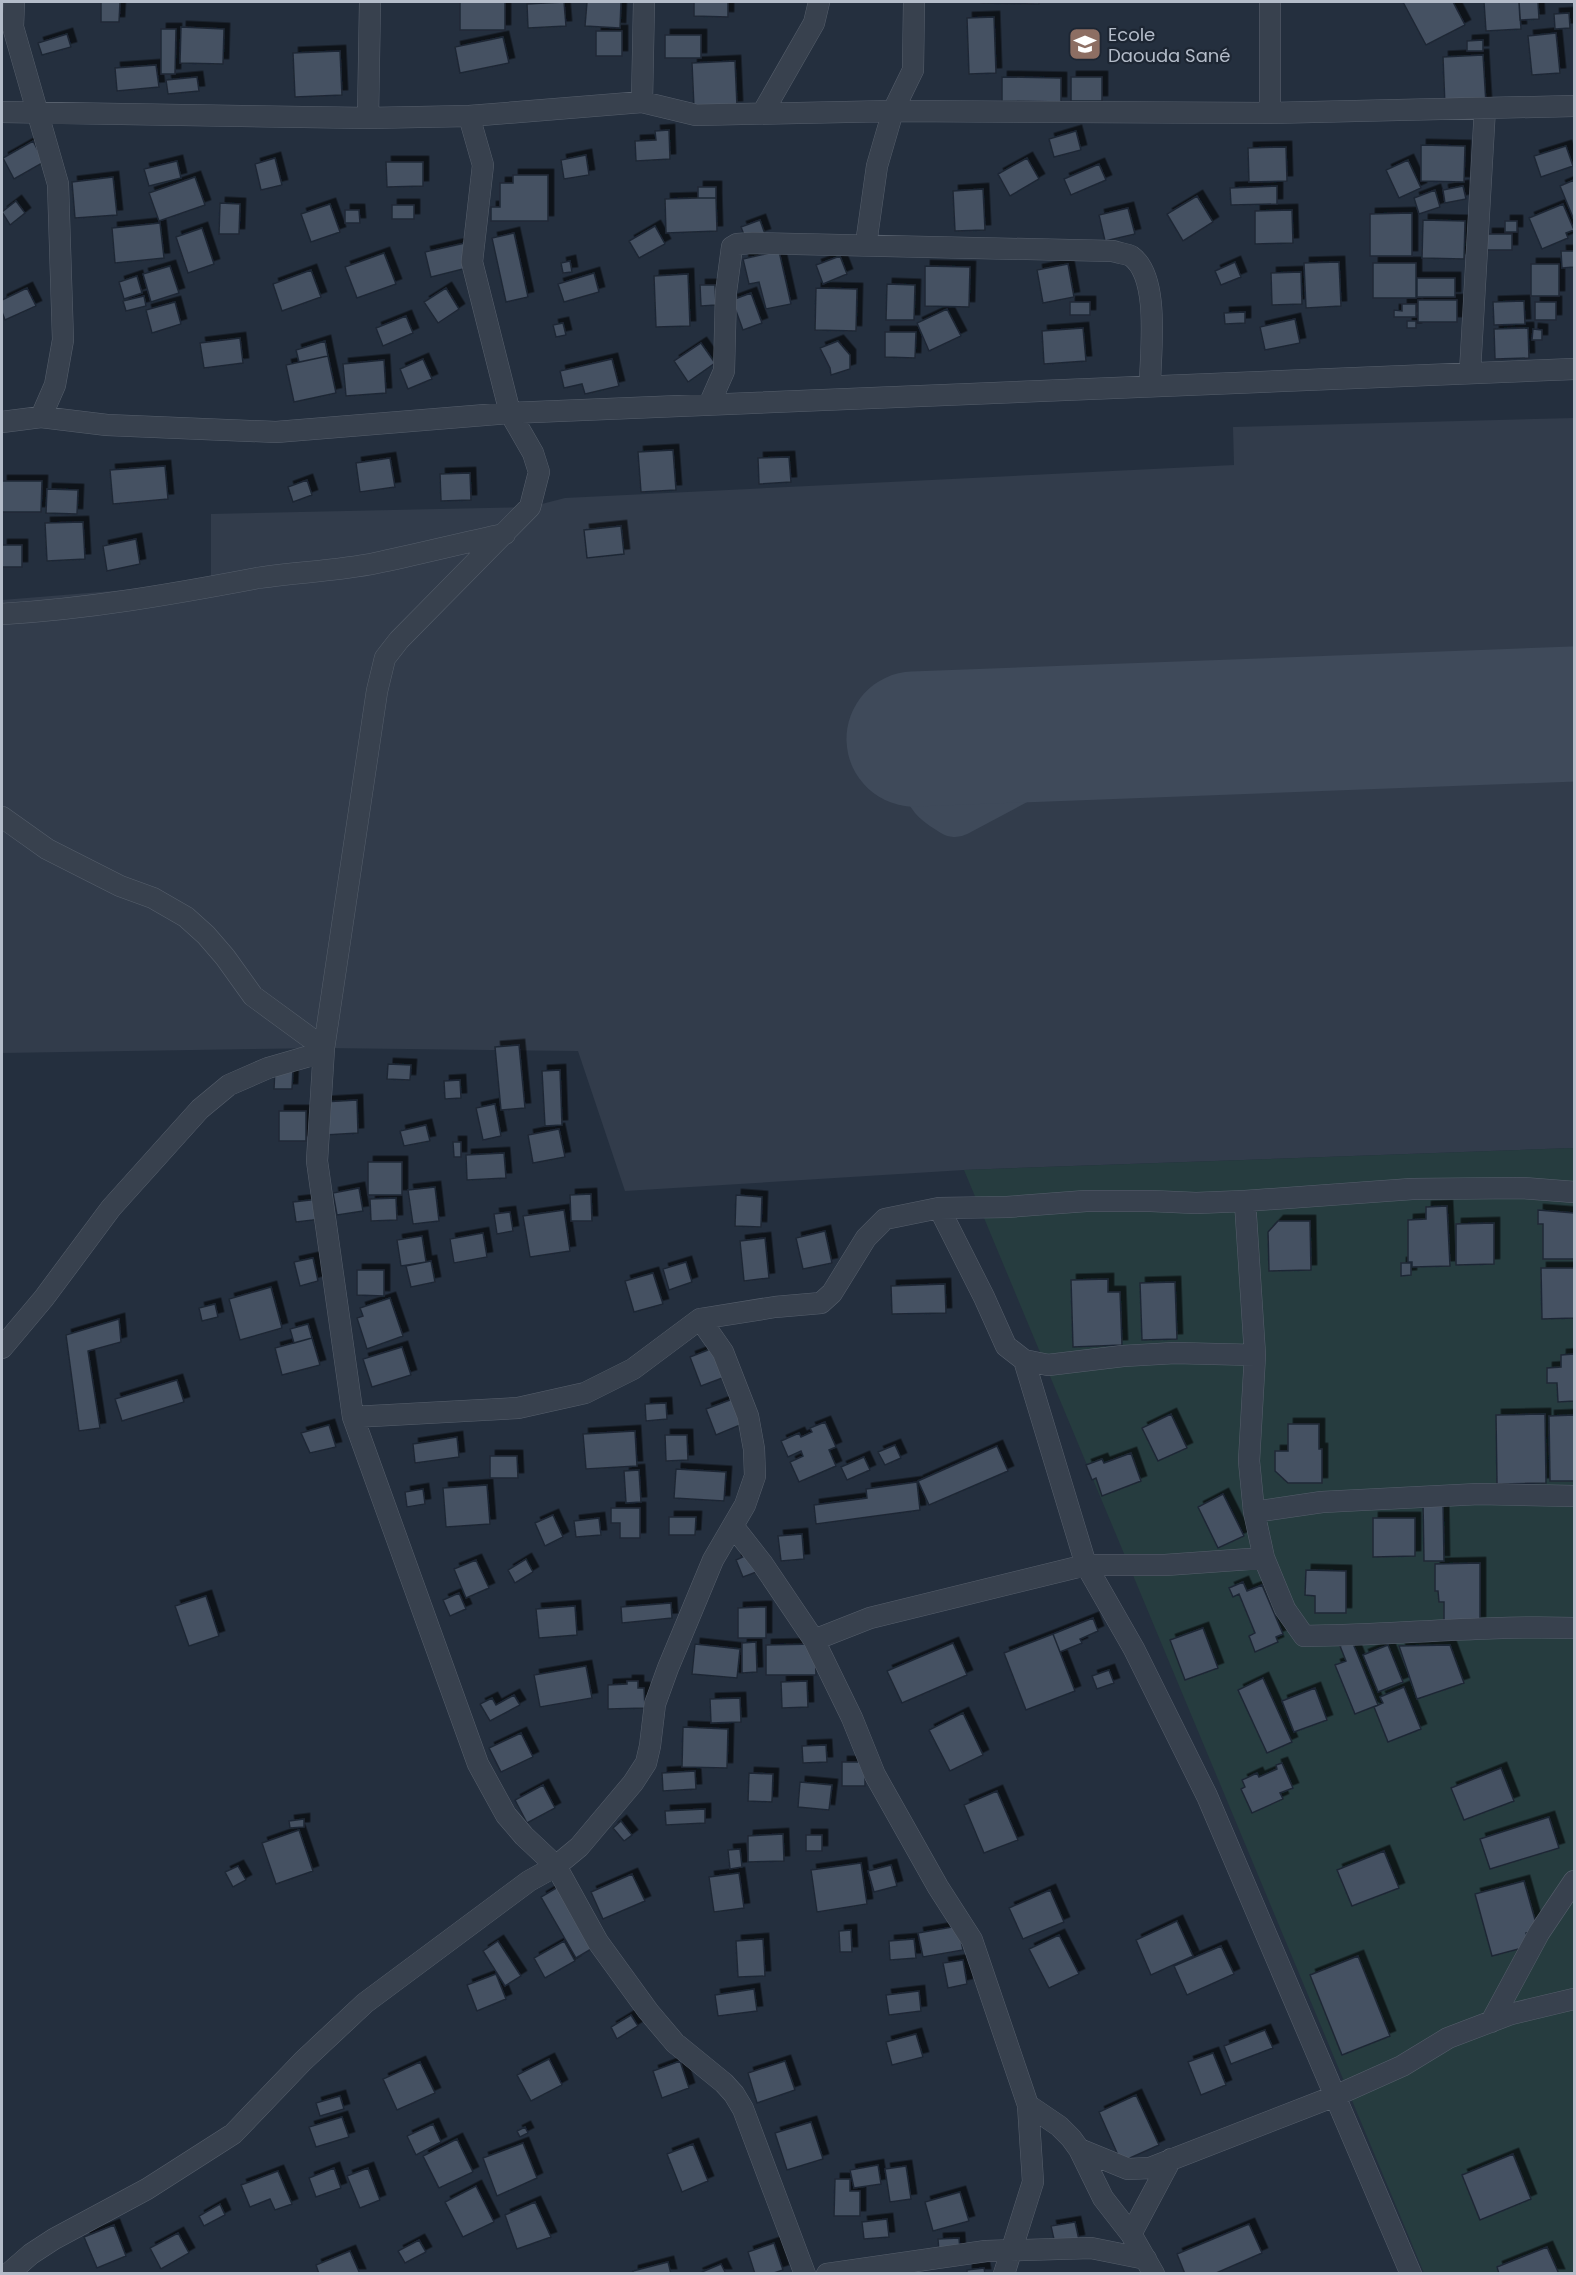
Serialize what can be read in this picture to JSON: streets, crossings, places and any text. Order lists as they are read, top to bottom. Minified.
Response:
{"places":{"school or university":["Ecole Daouda Sané"]}}
